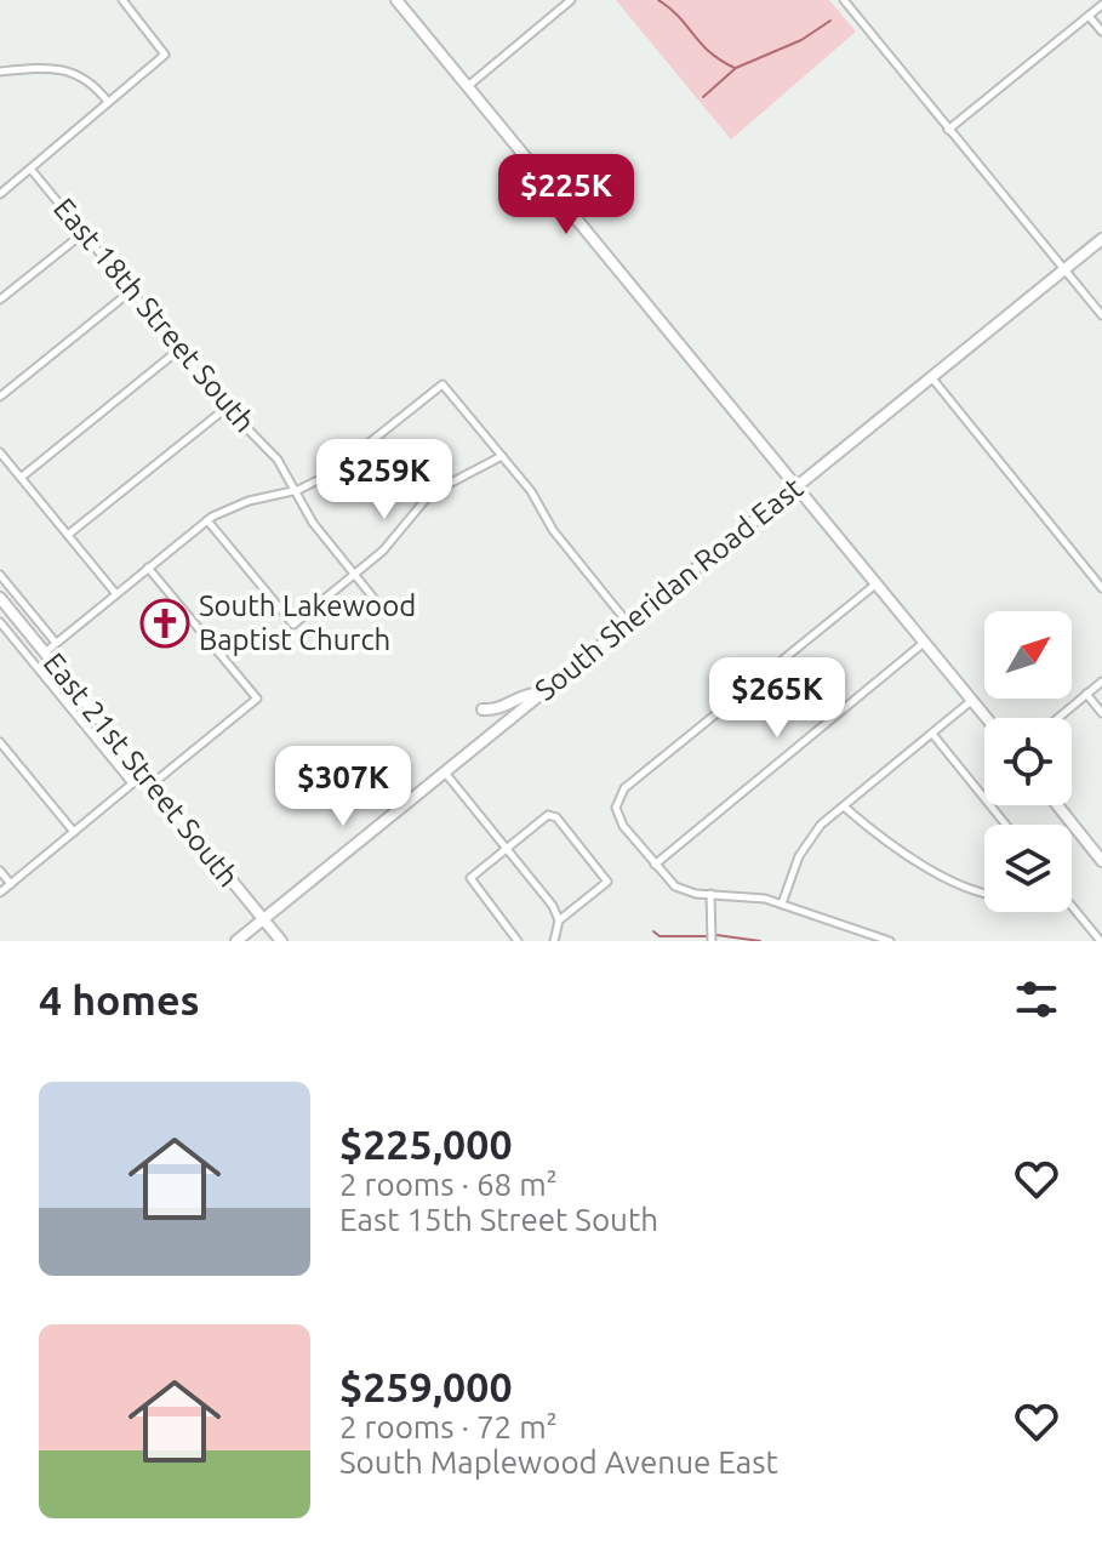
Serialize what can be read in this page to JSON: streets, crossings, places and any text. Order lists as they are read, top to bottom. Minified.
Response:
{"streets":{"main road":["South Sheridan Road East","East 21st Street South"],"street":["East 18th Street South"]},"crossings":[["South Sheridan Road East","East 21st Street South"]],"places":{"church":["South Lakewood Baptist Church"]},"north":"top right","page":{"price":["$225K","$259K","$265K","$307K"],"heading":"4 homes","list":[{"name":"$225,000","note":"2 rooms · 68 m² · East 15th Street South"},{"name":"$259,000","note":"2 rooms · 72 m² · South Maplewood Avenue East"}]}}
